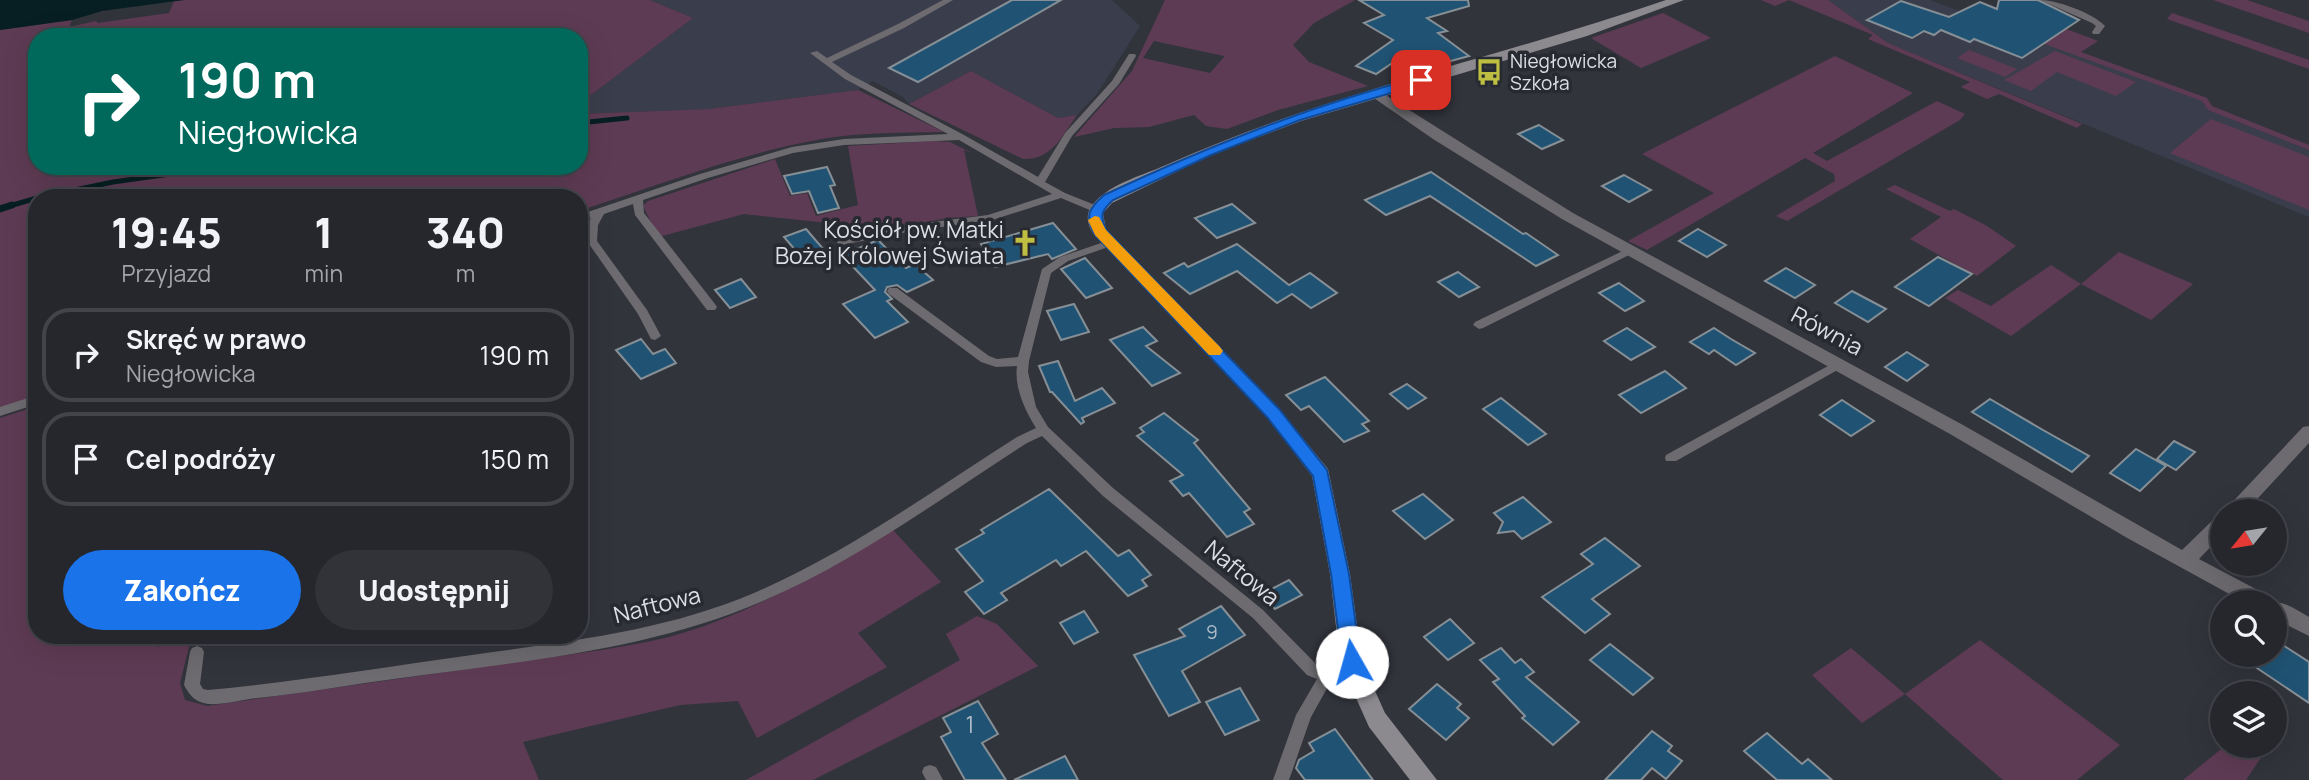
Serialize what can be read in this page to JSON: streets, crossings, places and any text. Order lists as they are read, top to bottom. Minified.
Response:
{"streets":{"street":["Równia"],"lane":["Naftowa"]},"places":{"bus stop":["Niegłowicka Szkoła"],"church":["Kościół pw. Matki Bożej Królowej Świata"]},"house_numbers":["9","1"],"north":"bottom left","page":{"turn":["190 m","Niegłowicka"],"eta":["19:45","Przyjazd","1","min","340","m"],"list":[{"name":"Skręć w prawo","note":"Niegłowicka","value":"190 m"},{"name":"Cel podróży","value":"150 m"}],"buttons":["Zakończ","Udostępnij"]}}
